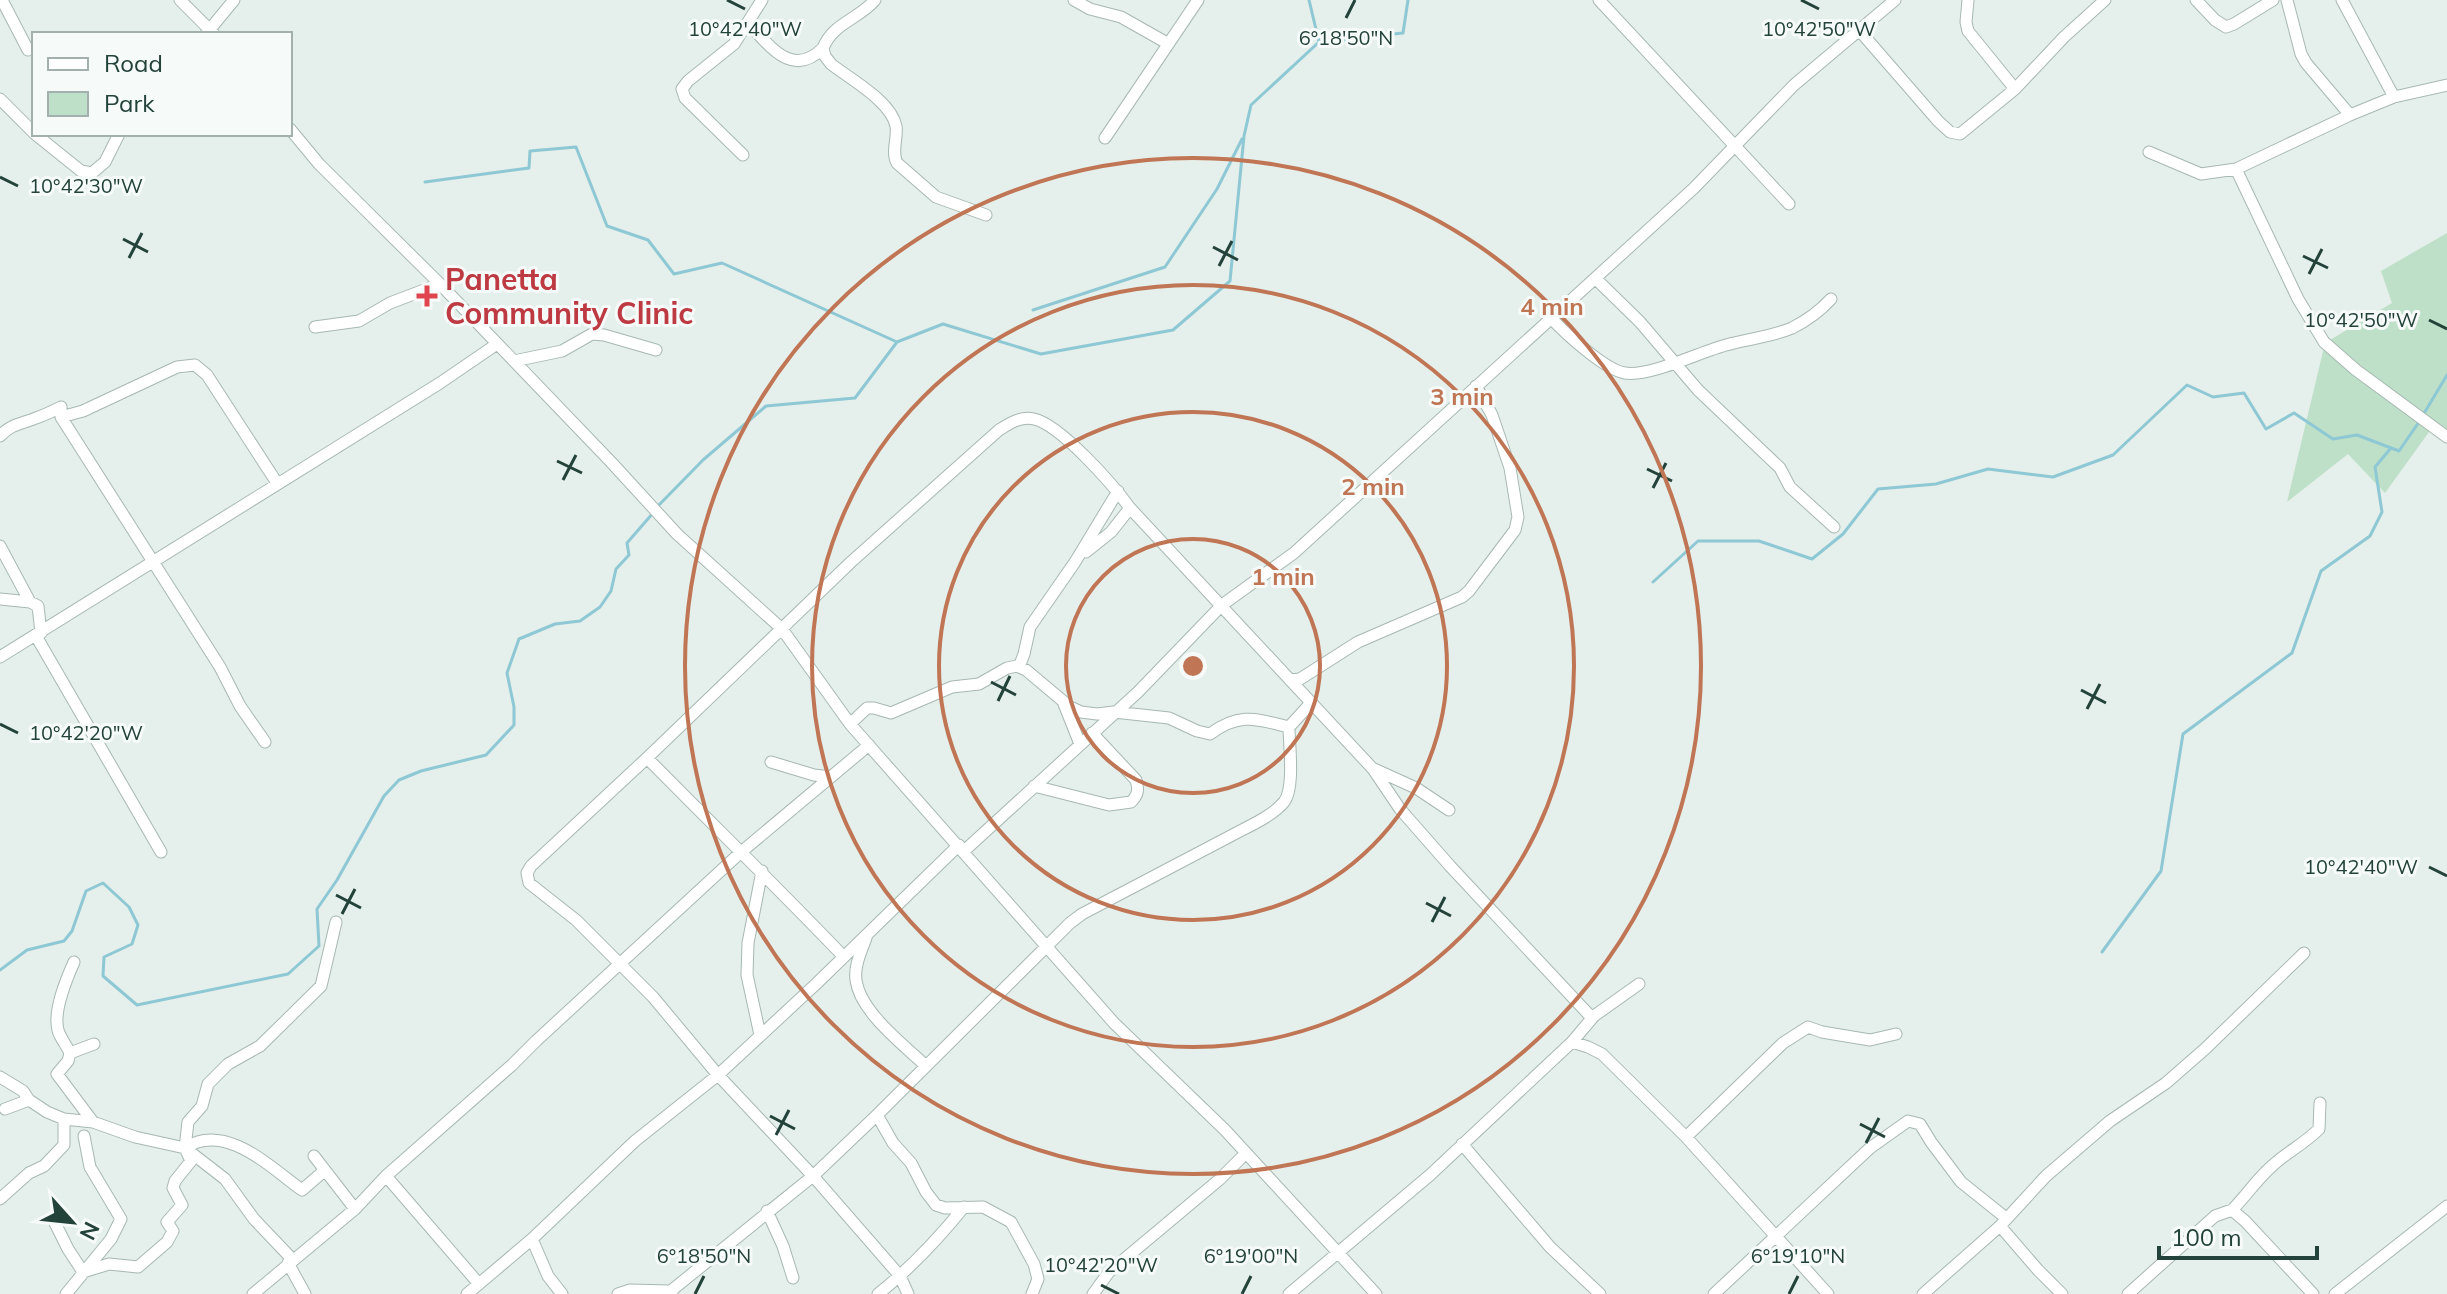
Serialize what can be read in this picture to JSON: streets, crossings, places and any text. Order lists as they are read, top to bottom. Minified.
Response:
{"places":{"health":["Panetta Community Clinic"]},"legend":["Road","Park"],"scale_bar":"100 m","north":"bottom right","coordinates":["10°42'40\"W","10°42'50\"W","6°18'50\"N","10°42'30\"W","10°42'20\"W","6°19'00\"N","6°19'10\"N"],"rings":["4 min","3 min","2 min","1 min"]}
